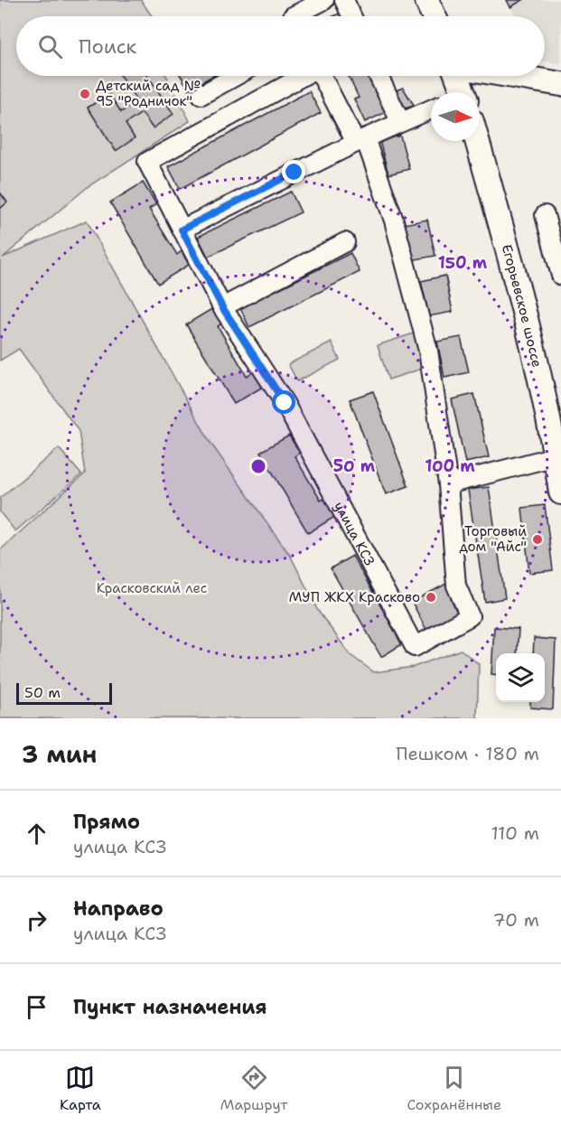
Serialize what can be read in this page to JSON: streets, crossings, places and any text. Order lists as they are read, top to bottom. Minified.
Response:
{"streets":{"main road":["Егорьевское шоссе"],"street":["улица КСЗ"]},"parks":["Красковский лес"],"places":["Детский сад № 95 \"Родничок\"","Торговый дом \"Айс\"","МУП ЖКХ Красково"],"scale_bar":"50 m","north":"right","page":{"search":"Поиск","scale":"50 m","heading":["3 мин","Пешком · 180 m"],"list":[["Прямо","улица КСЗ","110 m"],["Направо","улица КСЗ","70 m"],"Пункт назначения"],"nav":["Карта","Маршрут","Сохранённые"]},"rings":["150 m","50 m","100 m"]}
